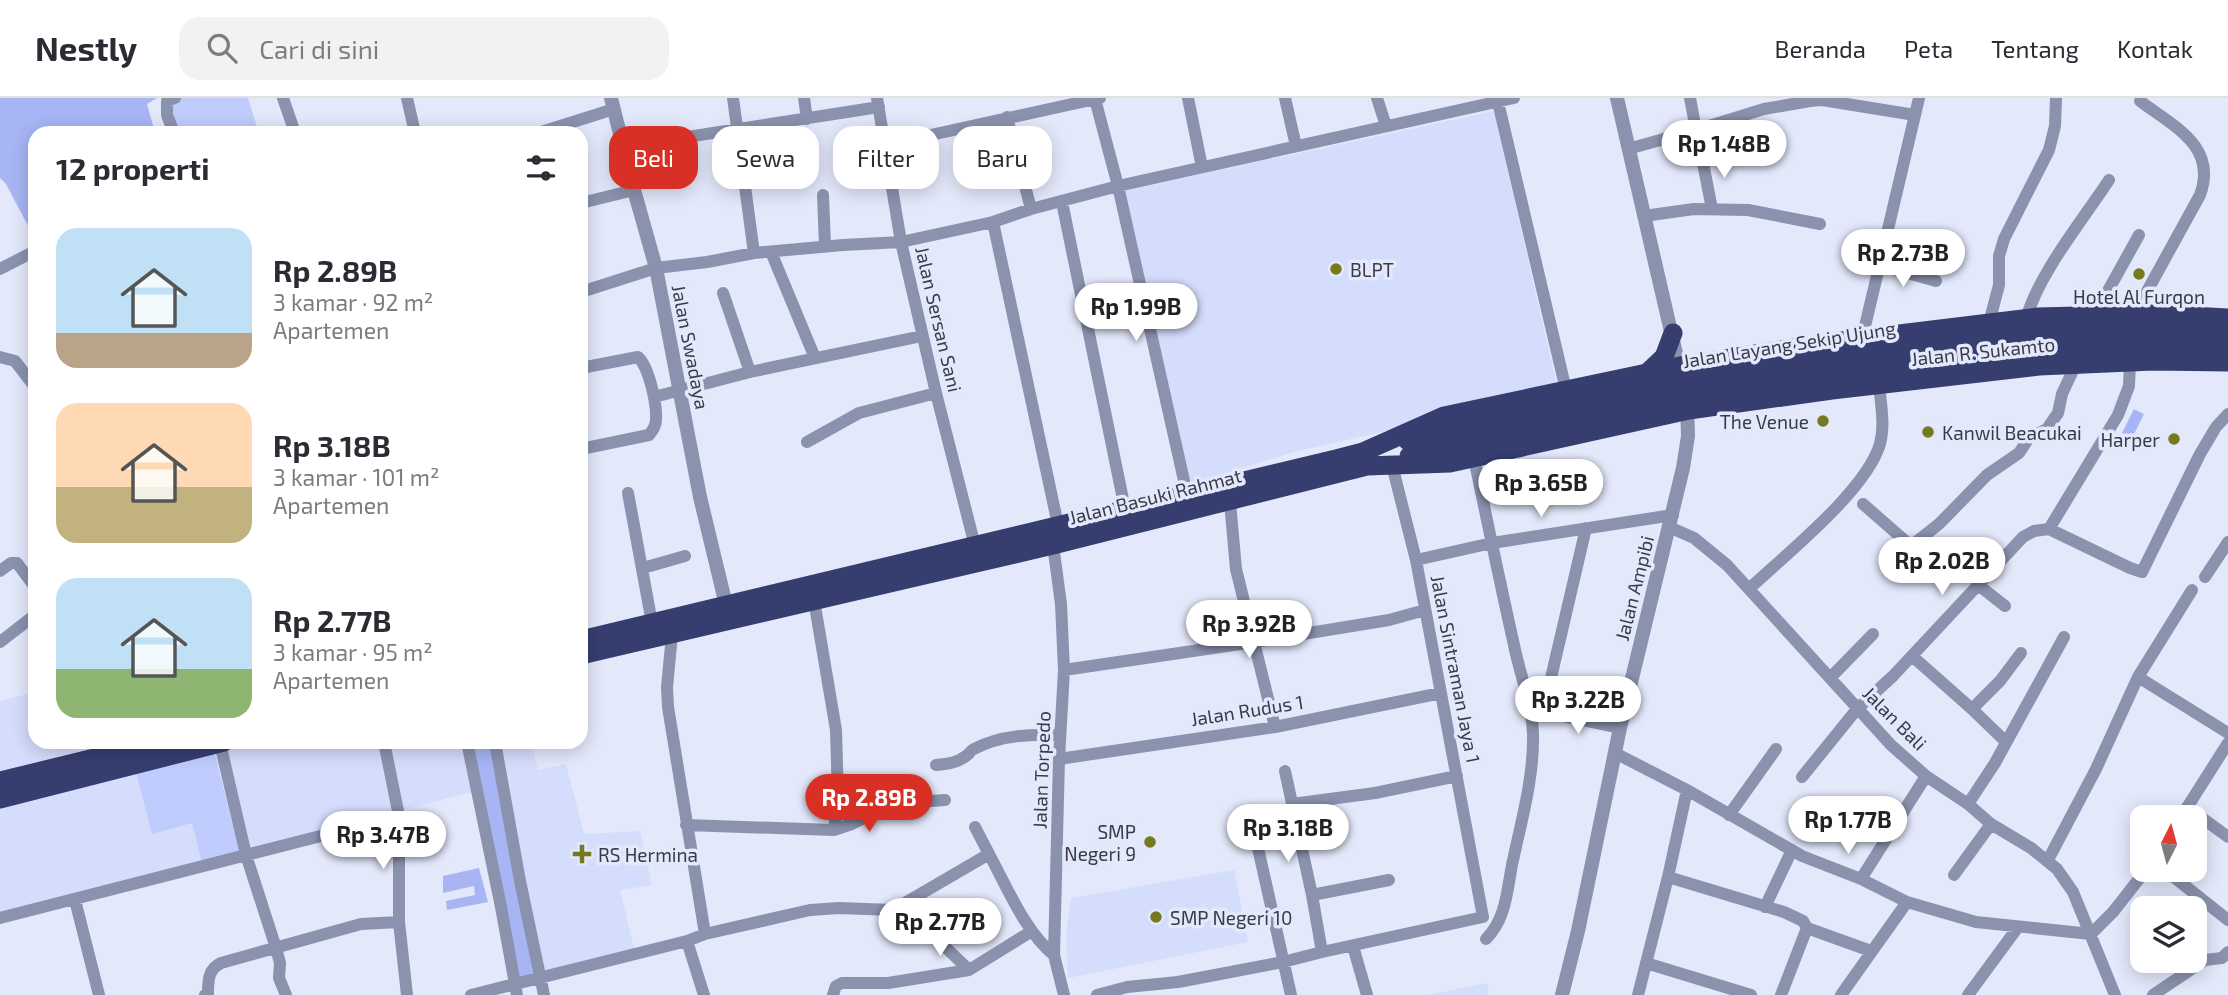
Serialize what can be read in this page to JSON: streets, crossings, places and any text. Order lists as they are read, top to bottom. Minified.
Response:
{"streets":{"highway":["Jalan Layang Sekip Ujung","Jalan R. Sukamto","Jalan Basuki Rahmat"],"street":["Jalan Sersan Sani","Jalan Swadaya","Jalan Ampibi","Jalan Sintraman Jaya 1","Jalan Rudus 1","Jalan Bali","Jalan Torpedo"]},"crossings":[["Jalan Sersan Sani","Jalan Basuki Rahmat"],["Jalan Layang Sekip Ujung","Jalan Basuki Rahmat"],["Jalan Swadaya","Jalan Basuki Rahmat"],["Jalan R. Sukamto","Jalan Basuki Rahmat"],["Jalan R. Sukamto","Jalan Ampibi"],["Jalan Basuki Rahmat","Jalan Ampibi"],["Jalan Basuki Rahmat","Jalan Sintraman Jaya 1"],["Jalan Basuki Rahmat","Jalan Torpedo"],["Jalan Ampibi","Jalan Bali"],["Jalan Sintraman Jaya 1","Jalan Rudus 1"],["Jalan Rudus 1","Jalan Torpedo"]],"places":{"other":["BLPT","Hotel Al Furqon","The Venue","Kanwil Beacukai","Harper","SMP Negeri 9","SMP Negeri 10"],"health":["RS Hermina"]},"north":"top","page":{"header":"Nestly","search":"Cari di sini","nav":["Beranda","Peta","Tentang","Kontak"],"price":["Rp 1.48B","Rp 2.73B","Rp 1.99B","Rp 3.65B","Rp 2.02B","Rp 3.92B","Rp 3.22B","Rp 2.89B","Rp 1.77B","Rp 3.18B","Rp 3.47B","Rp 2.77B"],"chip":["Beli","Sewa","Filter","Baru"],"heading":"12 properti","list":[{"name":"Rp 2.89B","note":"3 kamar · 92 m² · Apartemen"},{"name":"Rp 3.18B","note":"3 kamar · 101 m² · Apartemen"},{"name":"Rp 2.77B","note":"3 kamar · 95 m² · Apartemen"}]}}
